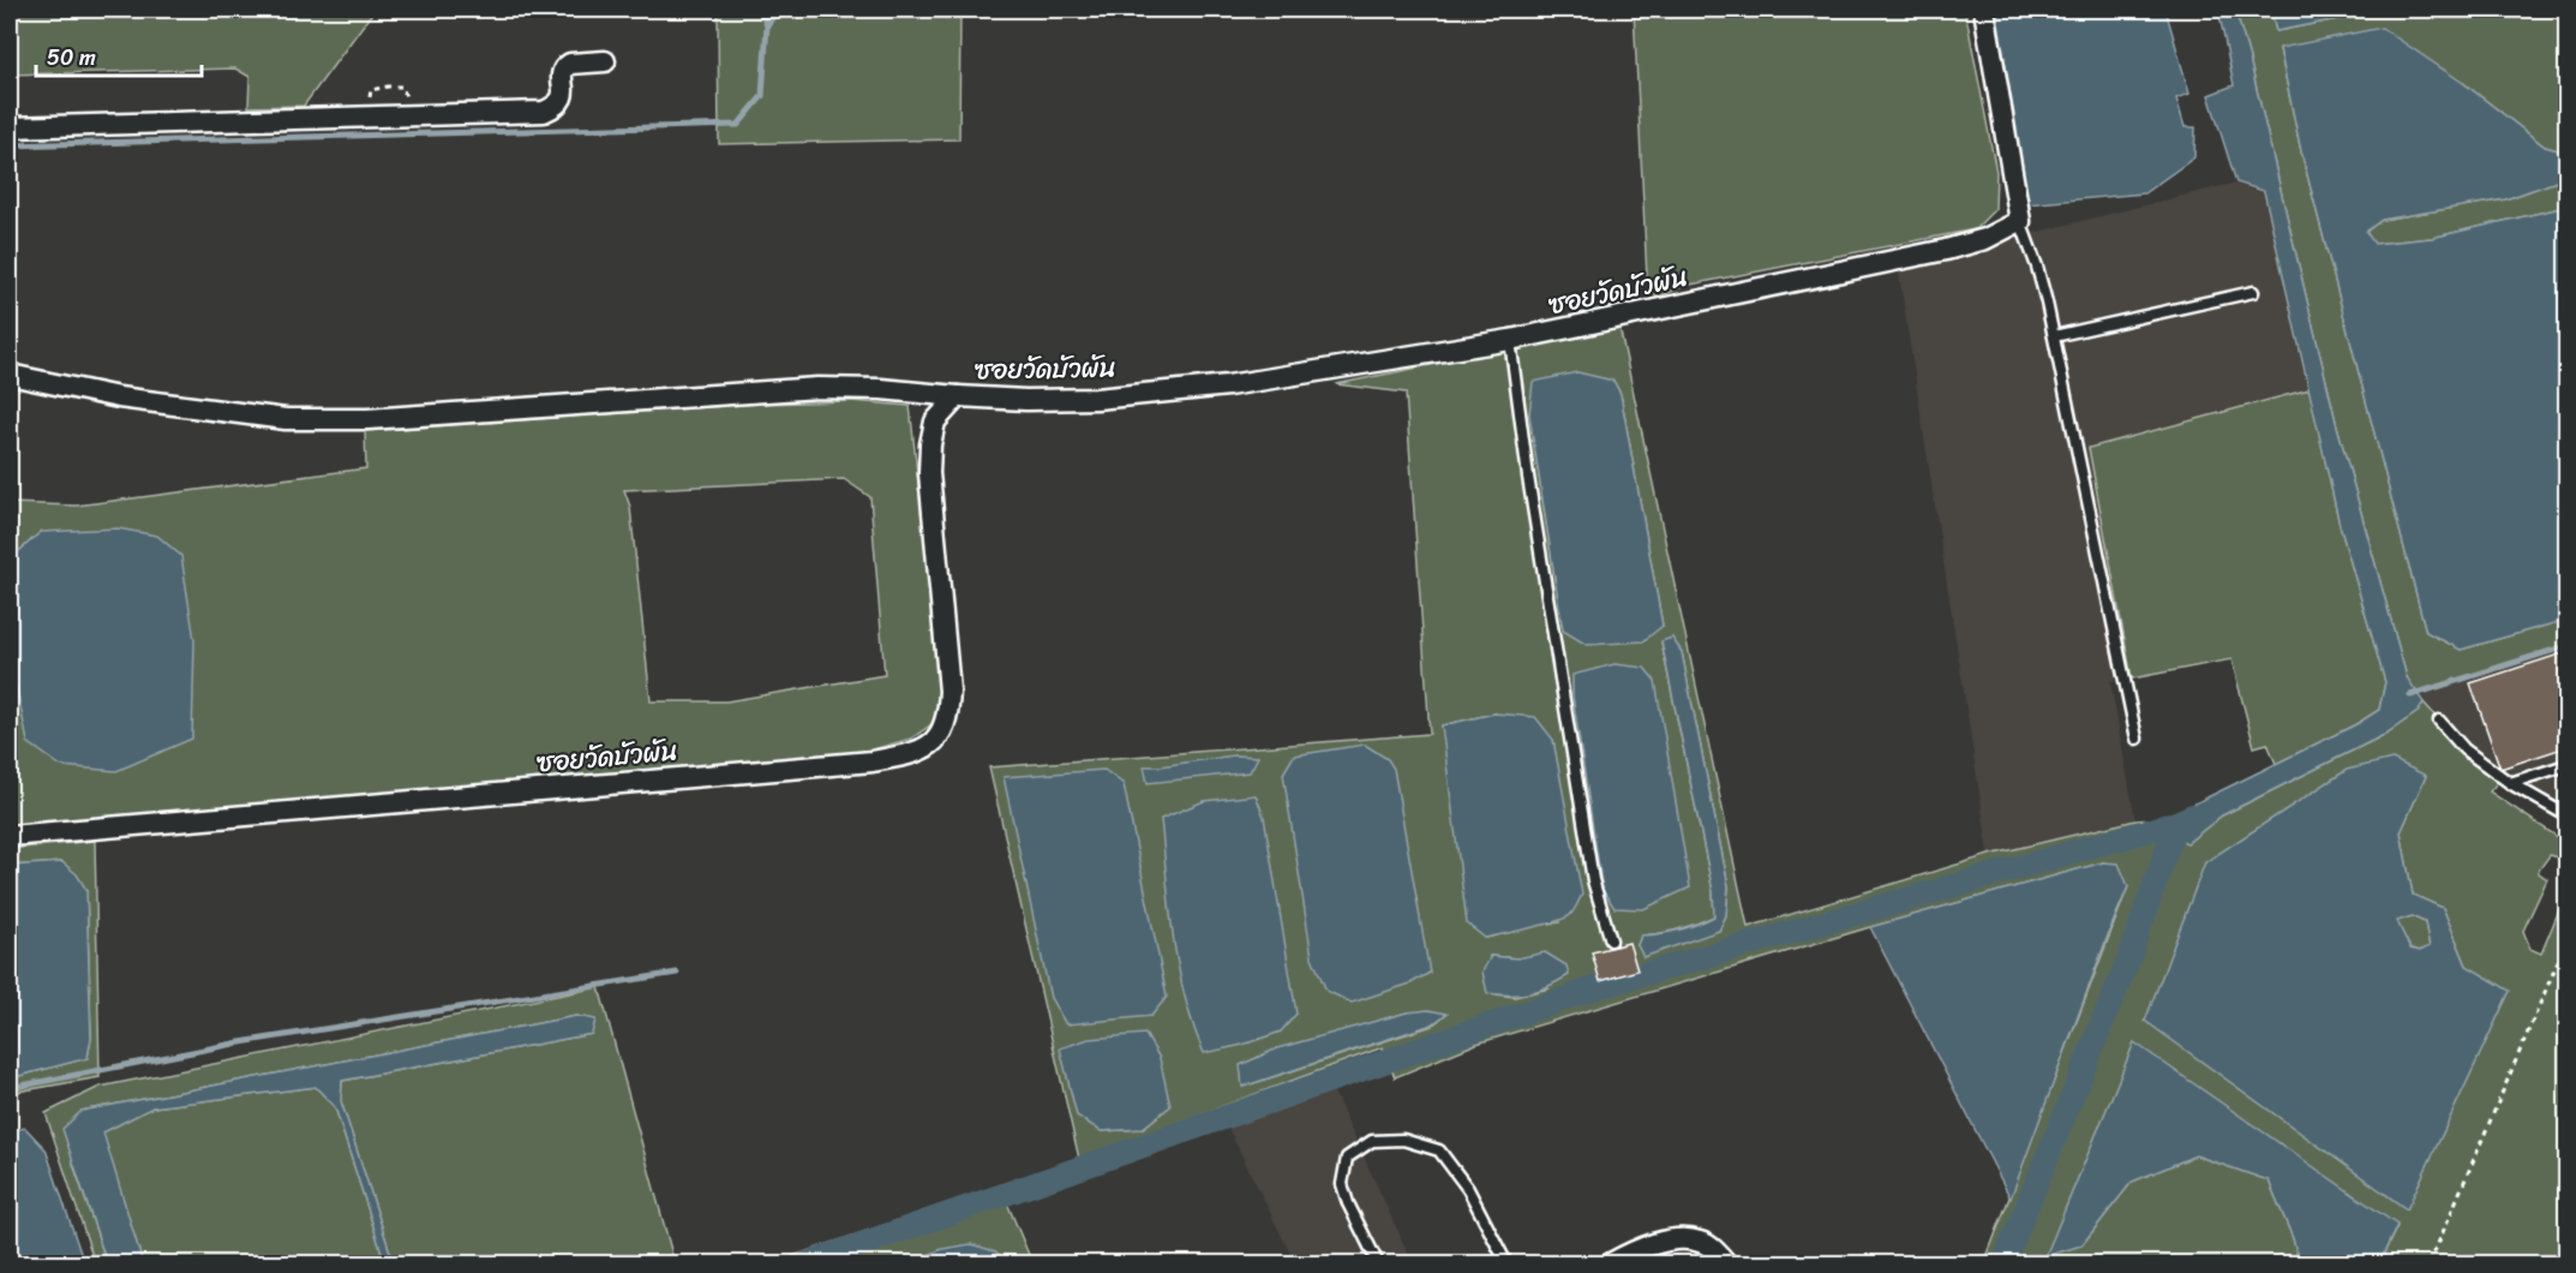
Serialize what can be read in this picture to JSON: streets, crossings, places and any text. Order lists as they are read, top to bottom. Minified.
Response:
{"streets":{"street":["ซอยวัดบัวผัน"]},"scale_bar":"50 m"}
